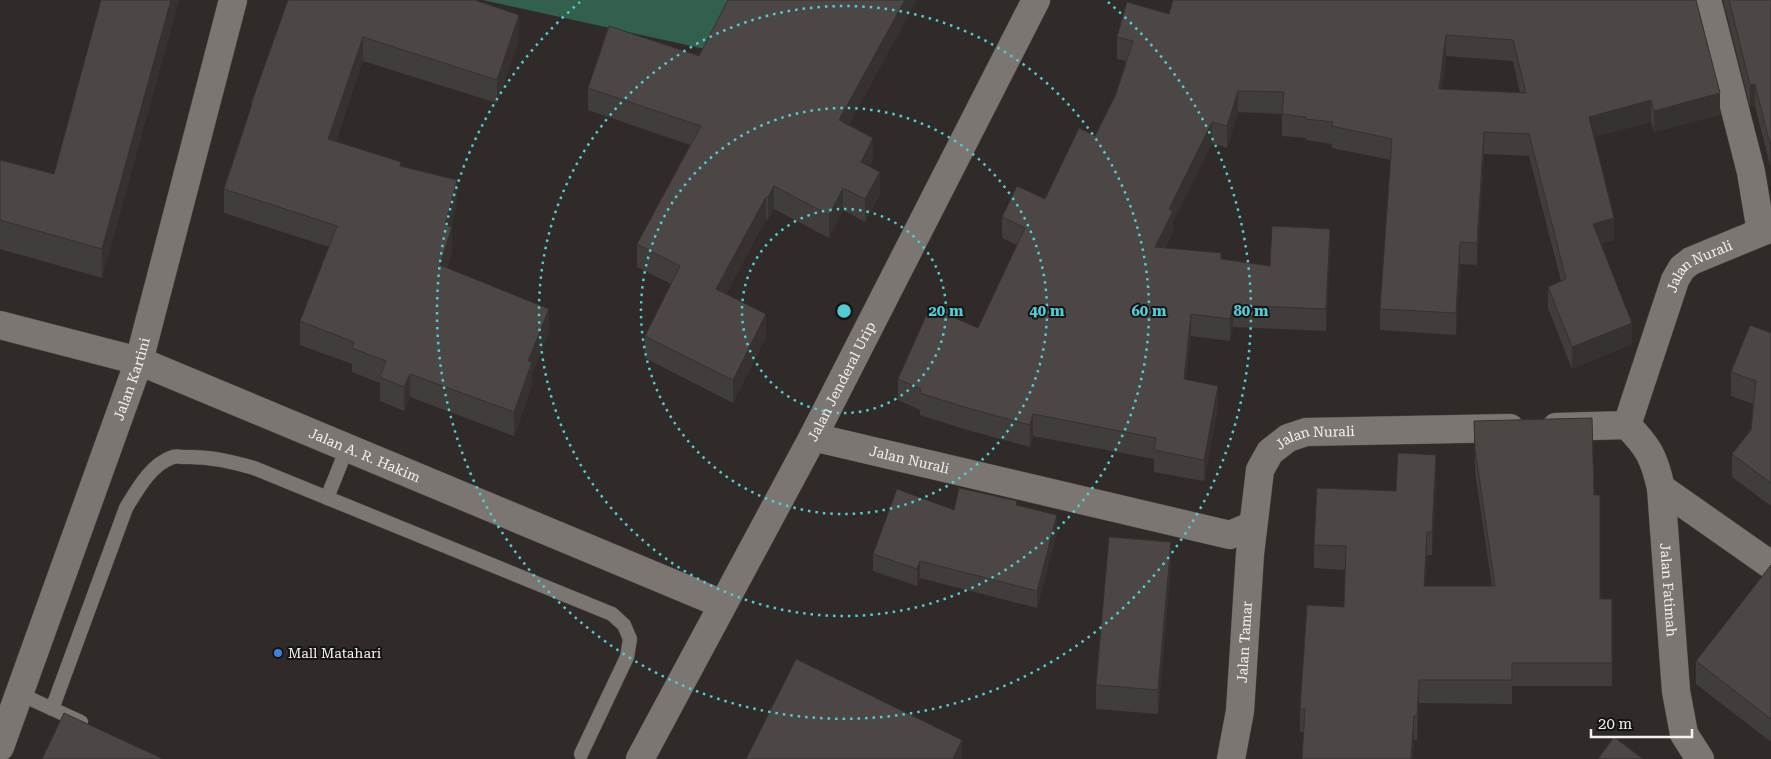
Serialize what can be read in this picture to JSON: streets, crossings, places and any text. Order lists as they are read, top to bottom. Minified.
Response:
{"streets":{"street":["Jalan Nurali","Jalan Kartini","Jalan Jenderal Urip","Jalan A. R. Hakim","Jalan Fatimah","Jalan Tamar"]},"crossings":[["Jalan Nurali","Jalan Jenderal Urip"],["Jalan Nurali","Jalan Fatimah"],["Jalan Nurali","Jalan Tamar"],["Jalan Kartini","Jalan A. R. Hakim"],["Jalan Jenderal Urip","Jalan A. R. Hakim"]],"places":["Mall Matahari"],"scale_bar":"20 m","rings":["20 m","40 m","60 m","80 m"]}
